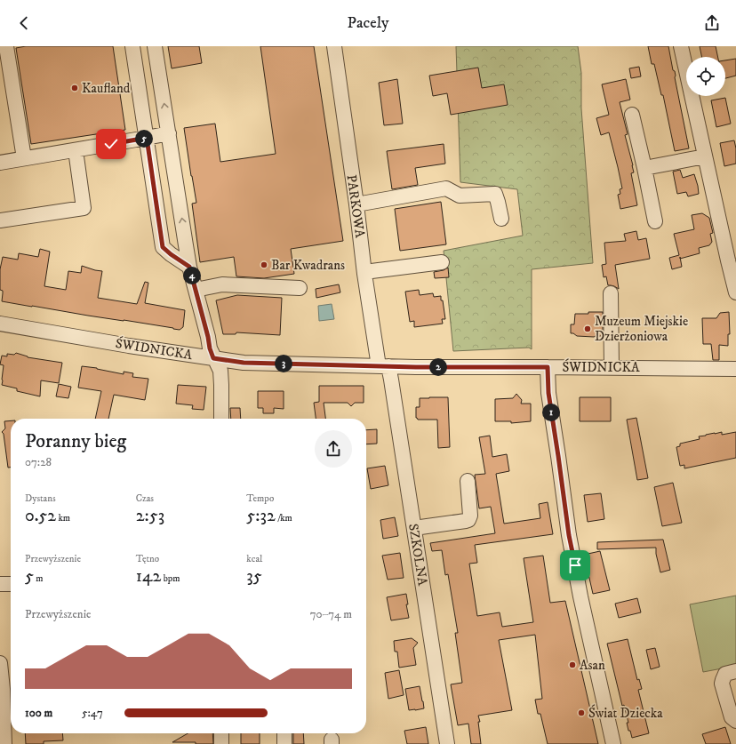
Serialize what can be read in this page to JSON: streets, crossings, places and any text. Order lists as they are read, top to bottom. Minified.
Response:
{"streets":{"street":["PARKOWA","ŚWIDNICKA","SZKOLNA"]},"crossings":[["PARKOWA","ŚWIDNICKA"],["PARKOWA","SZKOLNA"],["ŚWIDNICKA","SZKOLNA"]],"places":["Kaufland","Bar Kwadrans","Muzeum Miejskie Dzierżoniowa","Asan","Świat Dziecka"],"page":{"header":"Pacely","pins":["5","4","3","2","1"],"heading":["Poranny bieg","07:28"],"stats":[["Dystans","0.52 km"],["Czas","2:53"],["Tempo","5:32 /km"],["Przewyższenie","5 m"],["Tętno","142 bpm"],["kcal","35"]],"chart":["Przewyższenie","70–74 m"],"list":[{"name":"100 m","note":"5:47"}]}}
